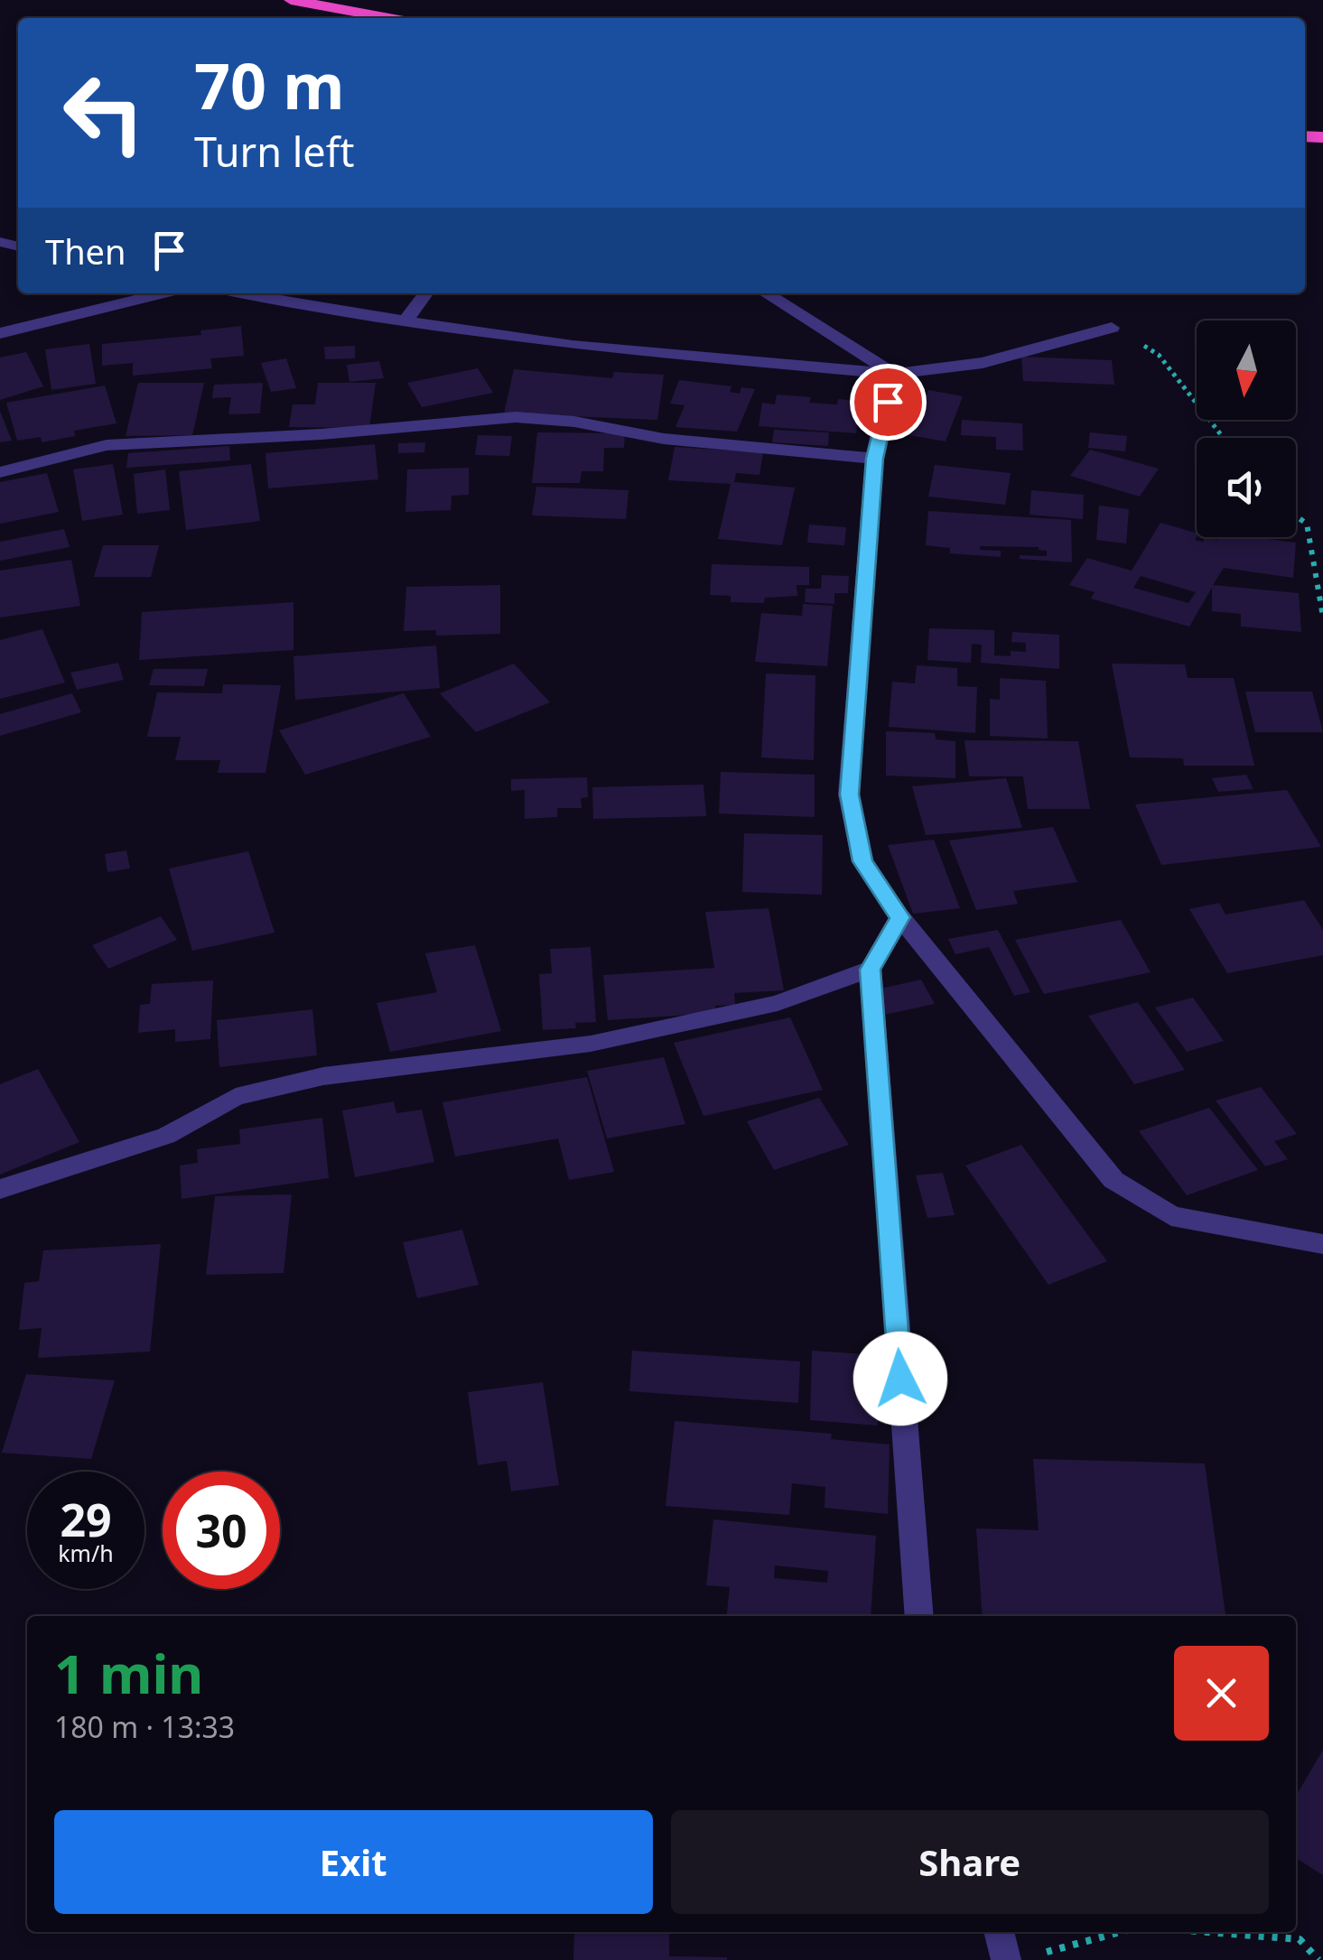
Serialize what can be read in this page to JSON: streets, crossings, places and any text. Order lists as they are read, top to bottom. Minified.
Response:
{"north":"bottom","page":{"turn":["70 m","Turn left"],"then":"Then","speed":"29 km/h","limit":"30","heading":["1 min","180 m · 13:33"],"buttons":["Exit","Share"]}}
